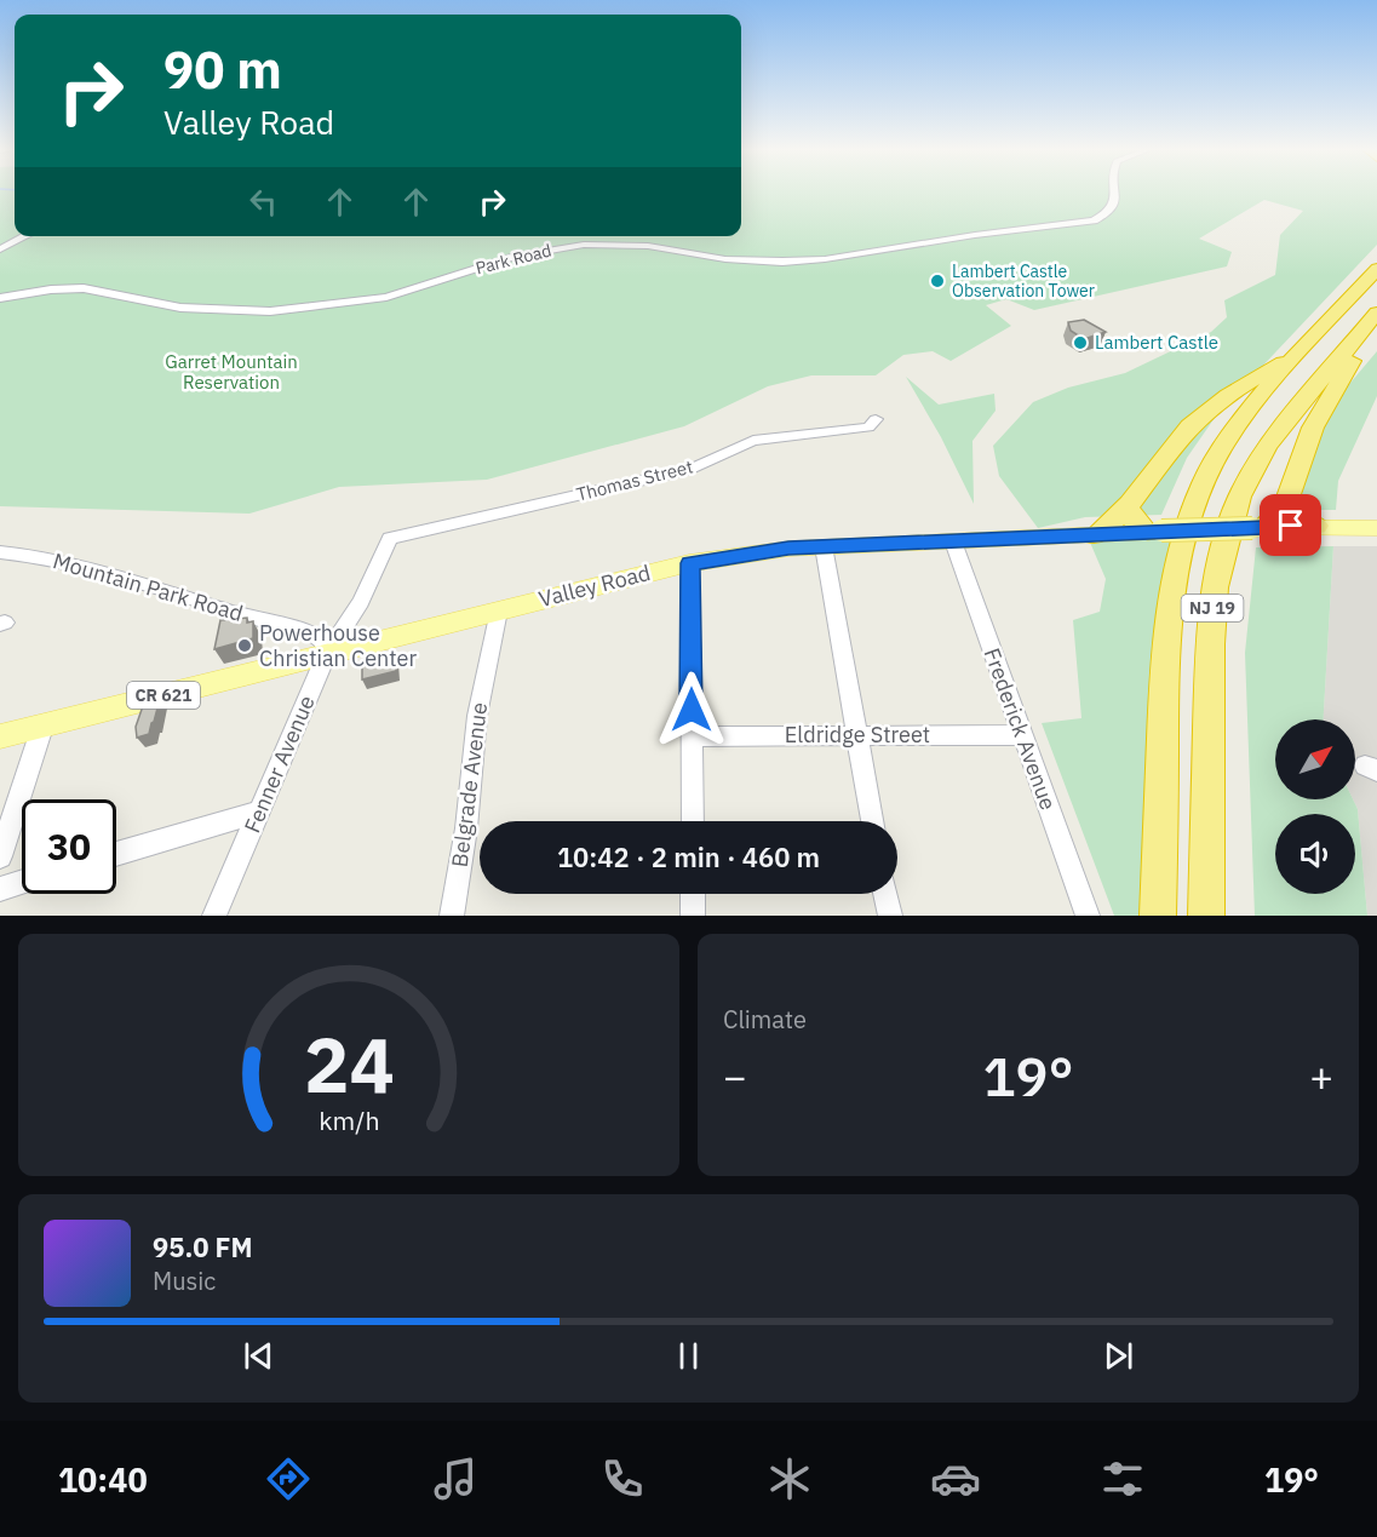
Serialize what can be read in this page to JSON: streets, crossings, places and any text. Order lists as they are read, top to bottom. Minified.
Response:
{"streets":{"highway":["NJ 19"],"main road":["Valley Road","CR 621"],"street":["Park Road","Thomas Street","Mountain Park Road","Frederick Avenue","Eldridge Street","Fenner Avenue","Belgrade Avenue"]},"crossings":[["Thomas Street","Fenner Avenue"],["Valley Road","Mountain Park Road"],["Valley Road","Frederick Avenue"],["Valley Road","Fenner Avenue"],["Valley Road","Belgrade Avenue"],["Mountain Park Road","Fenner Avenue"],["Frederick Avenue","Eldridge Street"]],"parks":["Garret Mountain Reservation"],"places":["Lambert Castle Observation Tower","Lambert Castle","Powerhouse Christian Center"],"north":"top right","page":{"turn":["90 m","Valley Road"],"limit":"30","trip":"10:42 · 2 min · 460 m","tile":"Climate","heat":["−","19°","+"],"song":["95.0 FM","Music"],"tabs":["10:40","19°"],"gauge":["24","km/h"]}}
